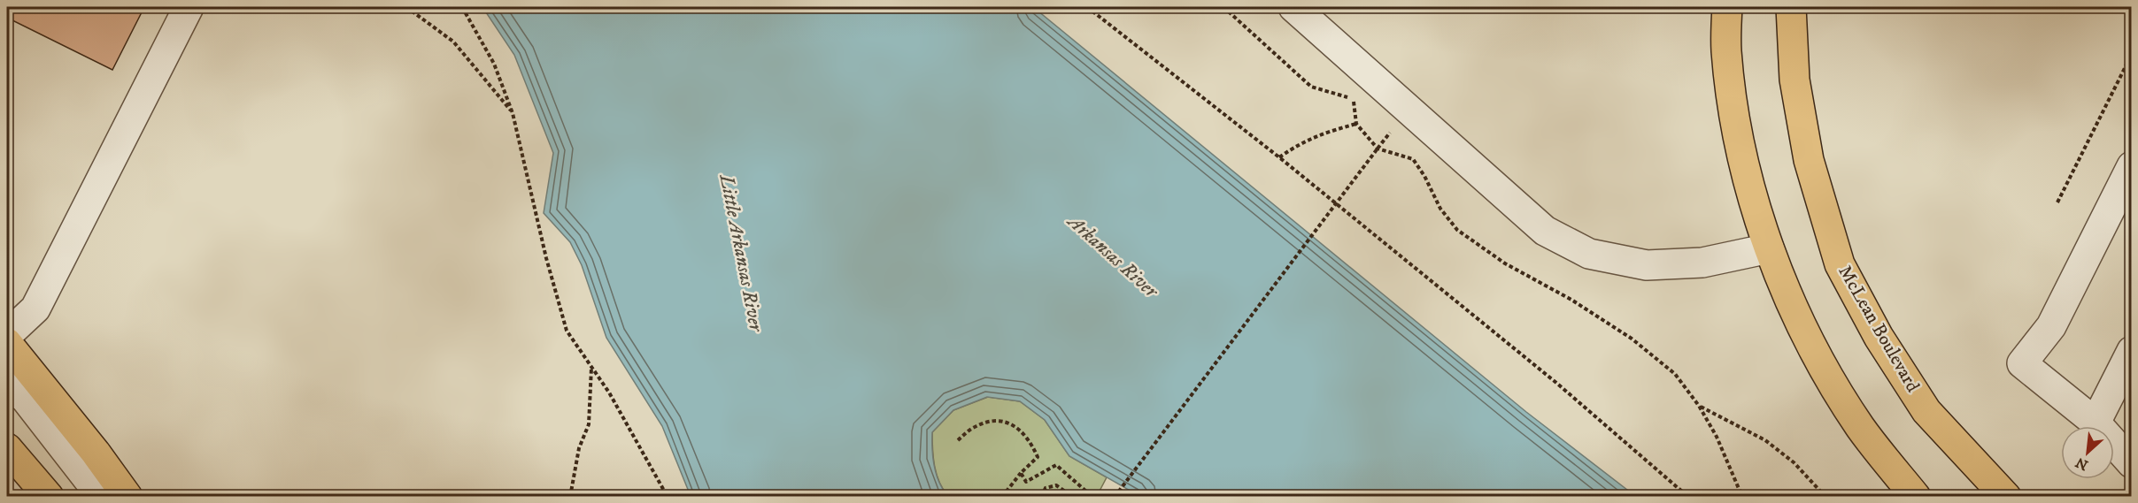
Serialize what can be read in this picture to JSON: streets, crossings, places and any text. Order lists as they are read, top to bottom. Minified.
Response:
{"streets":{"main road":["McLean Boulevard"]},"water":["Little Arkansas River","Arkansas River"],"north":"bottom left"}
